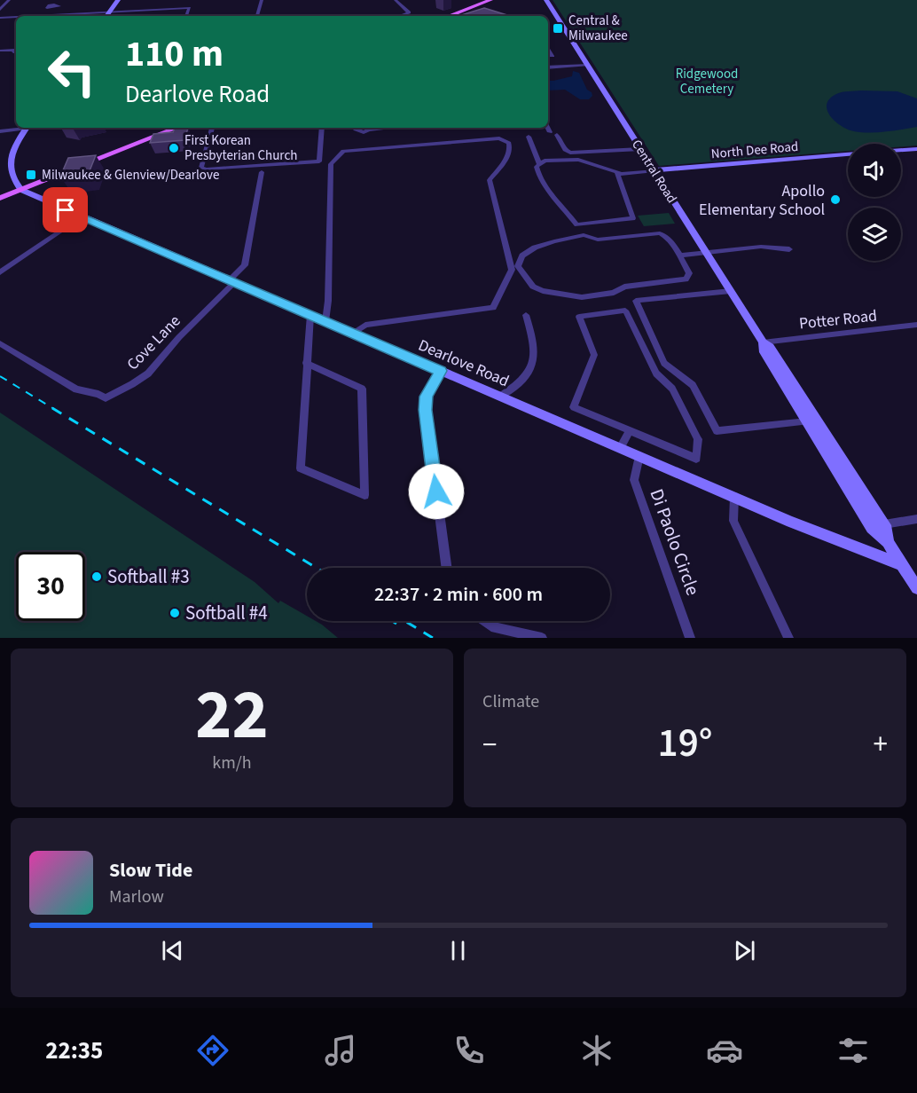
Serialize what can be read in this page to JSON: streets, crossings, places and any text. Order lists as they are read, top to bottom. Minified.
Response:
{"streets":{"main road":["North Dee Road","Central Road","Dearlove Road"],"street":["Potter Road","Cove Lane","Di Paolo Circle"]},"crossings":[["North Dee Road","Central Road"],["Central Road","Potter Road"],["Central Road","Dearlove Road"],["Cove Lane","Dearlove Road"],["Dearlove Road","Di Paolo Circle"]],"parks":["Ridgewood Cemetery"],"places":{"transit":["Central & Milwaukee","Milwaukee & Glenview/Dearlove"],"other":["First Korean Presbyterian Church","Apollo Elementary School","Softball #3","Softball #4"]},"page":{"turn":["110 m","Dearlove Road"],"limit":"30","trip":"22:37 · 2 min · 600 m","tile":[["22","km/h"],"Climate"],"heat":["−","19°","+"],"song":["Slow Tide","Marlow"],"tabs":"22:35"}}
